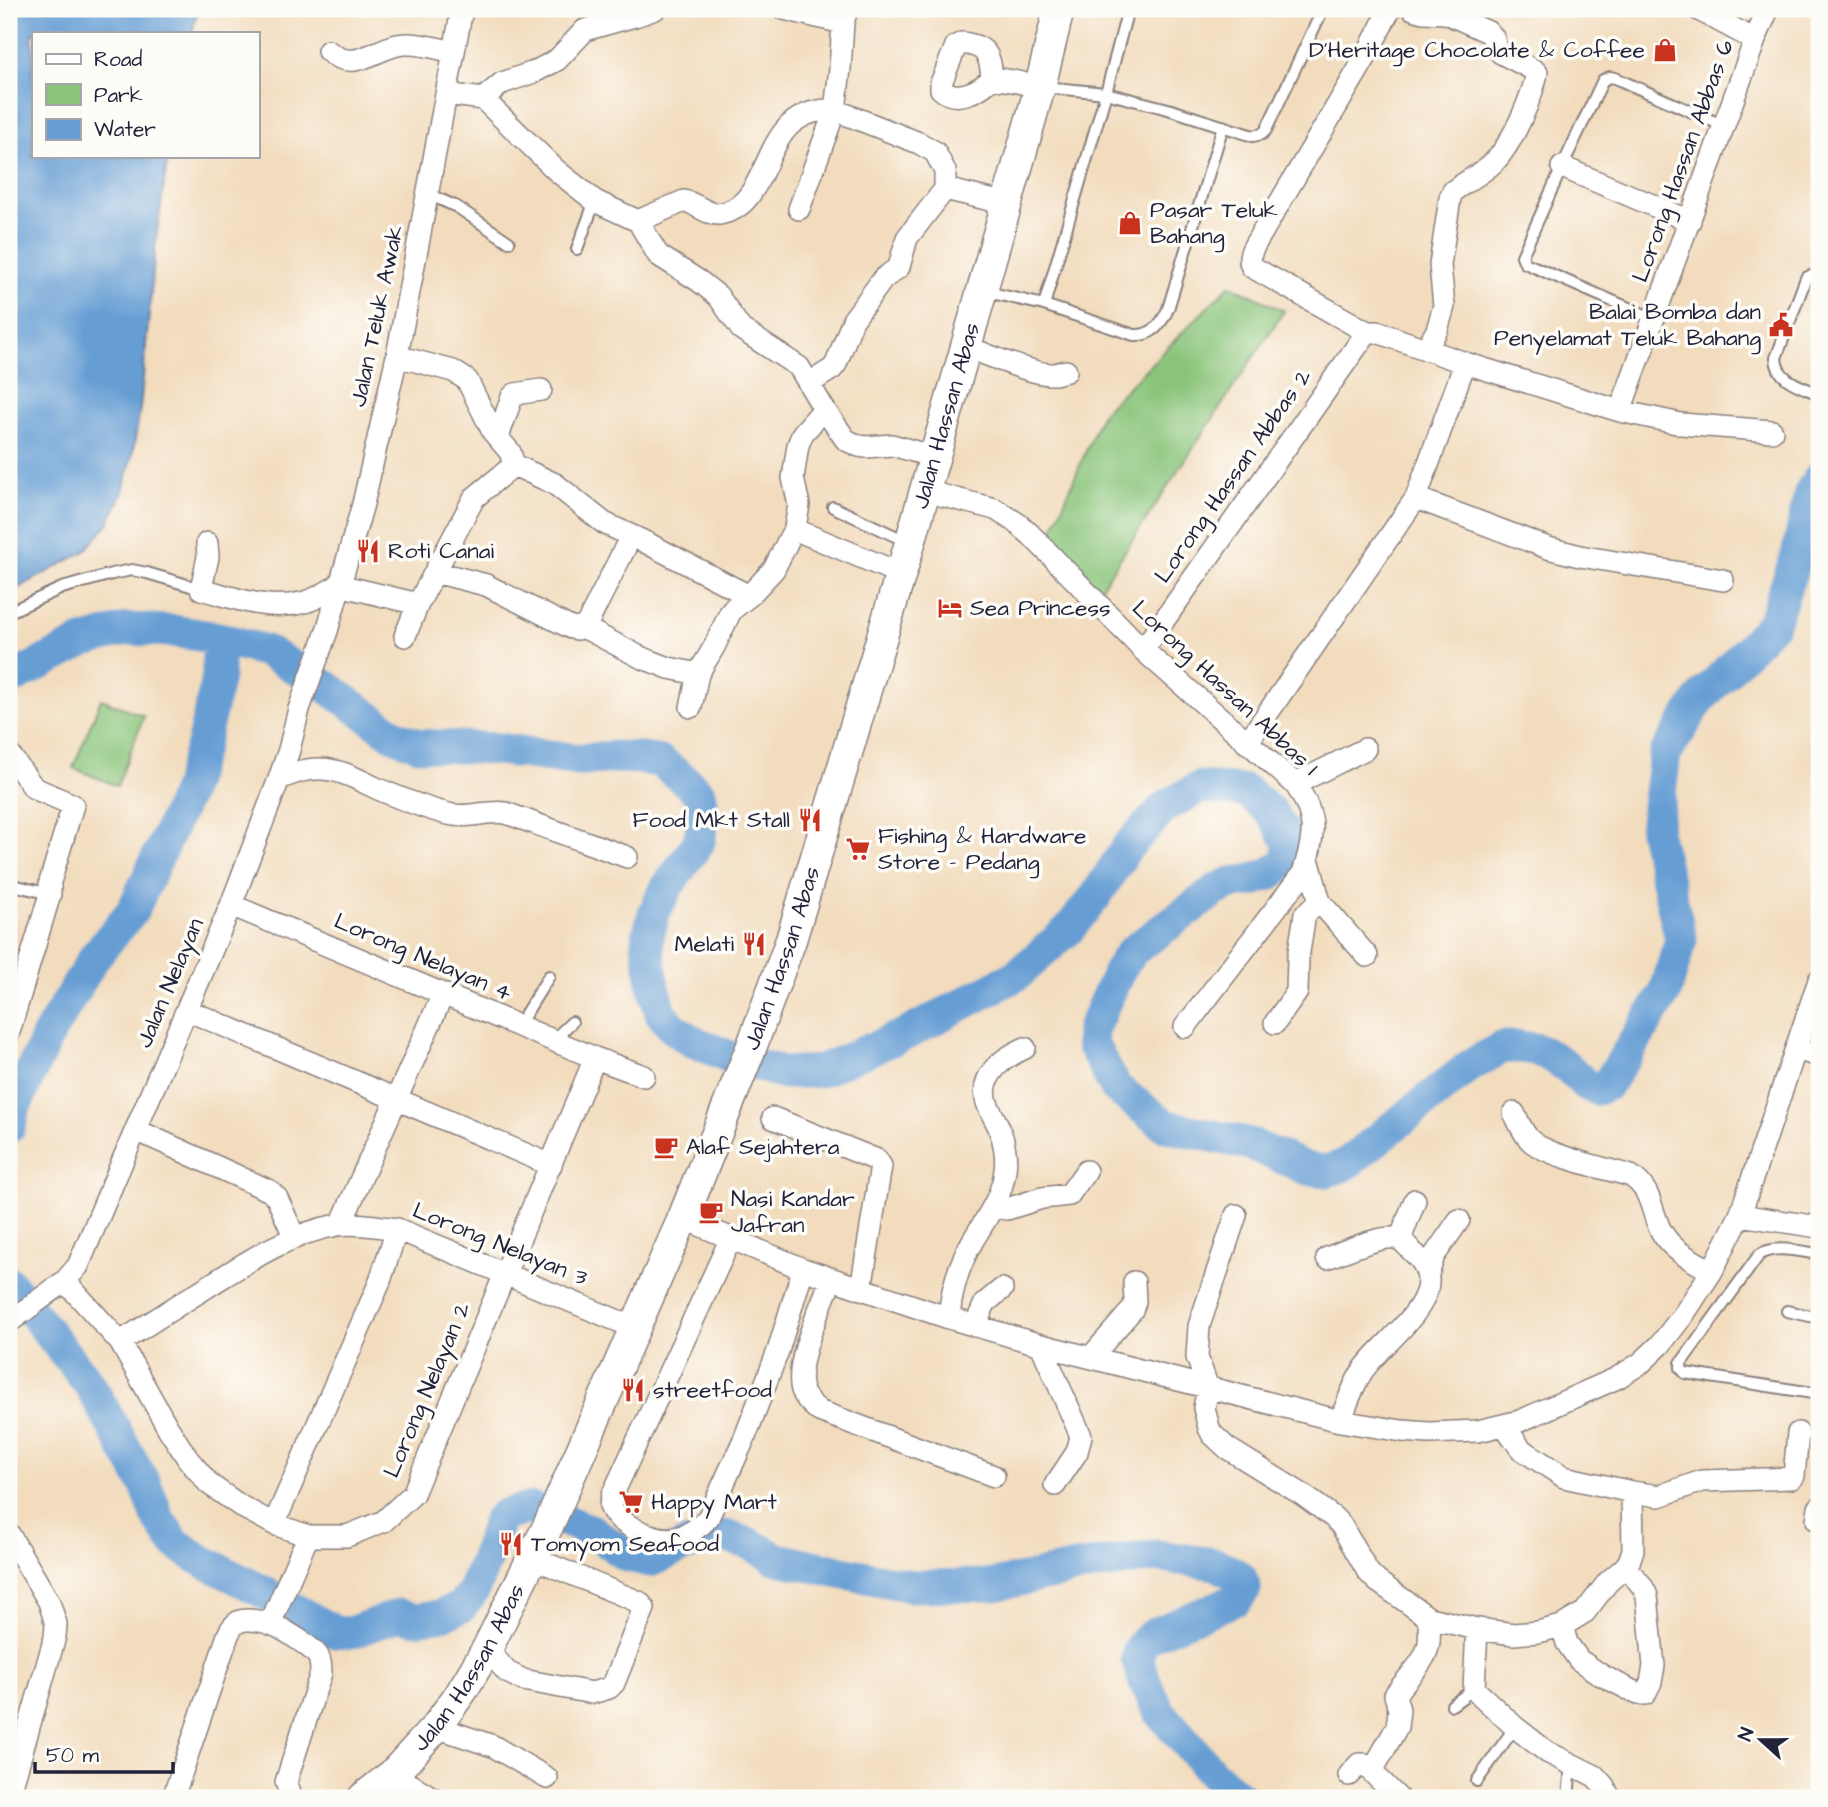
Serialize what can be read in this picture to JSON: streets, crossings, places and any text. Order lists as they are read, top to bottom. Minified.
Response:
{"streets":{"main road":["Jalan Hassan Abas"],"street":["Lorong Hassan Abbas 6","Jalan Teluk Awak","Lorong Hassan Abbas 2","Lorong Hassan Abbas 1","Lorong Nelayan 4","Jalan Nelayan","Lorong Nelayan 3","Lorong Nelayan 2"]},"crossings":[["Jalan Teluk Awak","Jalan Nelayan"],["Jalan Hassan Abas","Lorong Hassan Abbas 1"],["Jalan Hassan Abas","Lorong Nelayan 3"],["Lorong Hassan Abbas 2","Lorong Hassan Abbas 1"],["Lorong Nelayan 4","Jalan Nelayan"],["Lorong Nelayan 4","Lorong Nelayan 2"],["Jalan Nelayan","Lorong Nelayan 2"],["Lorong Nelayan 3","Lorong Nelayan 2"]],"places":{"shop":["D'Heritage Chocolate & Coffee","Pasar Teluk Bahang"],"public building":["Balai Bomba dan Penyelamat Teluk Bahang"],"restaurant":["Roti Canai","Food Mkt Stall","Melati","streetfood","Tomyom Seafood"],"hotel":["Sea Princess"],"supermarket":["Fishing & Hardware Store - Pedang","Happy Mart"],"cafe":["Alaf Sejahtera","Nasi Kandar Jafran"]},"legend":["Road","Park","Water"],"scale_bar":"50 m","north":"left"}
